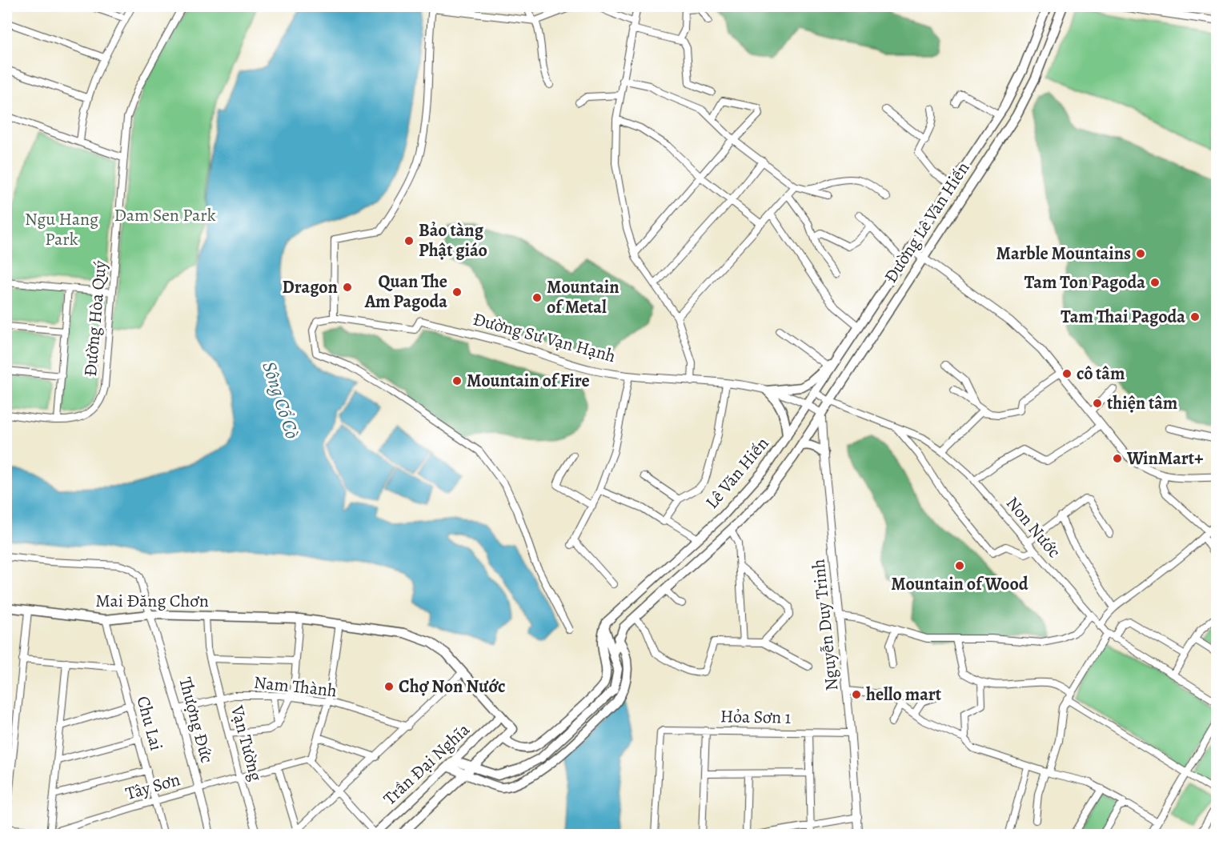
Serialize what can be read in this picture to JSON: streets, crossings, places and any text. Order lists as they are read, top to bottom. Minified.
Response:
{"streets":{"main road":["Đường Lê Văn Hiến","Lê Văn Hiến","Mai Đăng Chơn","Trần Đại Nghĩa"],"street":["Đường Hòa Quý","Đường Sư Vạn Hạnh","Non Nước","Nguyễn Duy Trinh","Nam Thành","Hỏa Sơn 1","Thượng Đức","Chu Lai","Vạn Tường","Tây Sơn"]},"crossings":[["Đường Lê Văn Hiến","Đường Sư Vạn Hạnh"],["Đường Lê Văn Hiến","Lê Văn Hiến"],["Đường Lê Văn Hiến","Non Nước"],["Đường Lê Văn Hiến","Nguyễn Duy Trinh"],["Đường Sư Vạn Hạnh","Lê Văn Hiến"],["Đường Sư Vạn Hạnh","Nguyễn Duy Trinh"],["Lê Văn Hiến","Non Nước"],["Mai Đăng Chơn","Thượng Đức"],["Mai Đăng Chơn","Chu Lai"],["Mai Đăng Chơn","Vạn Tường"],["Mai Đăng Chơn","Trần Đại Nghĩa"],["Nguyễn Duy Trinh","Hỏa Sơn 1"],["Nam Thành","Thượng Đức"],["Nam Thành","Vạn Tường"],["Thượng Đức","Tây Sơn"],["Chu Lai","Tây Sơn"],["Vạn Tường","Tây Sơn"]],"water":["Sông Cổ Cò"],"parks":["Dam Sen Park","Ngu Hang Park"],"places":["Bảo tàng Phật giáo","Marble Mountains","Tam Ton Pagoda","Dragon","Quan The Am Pagoda","Mountain of Metal","Tam Thai Pagoda","cô tâm","Mountain of Fire","thiện tâm","WinMart+","Mountain of Wood","Chợ Non Nước","hello mart"]}
